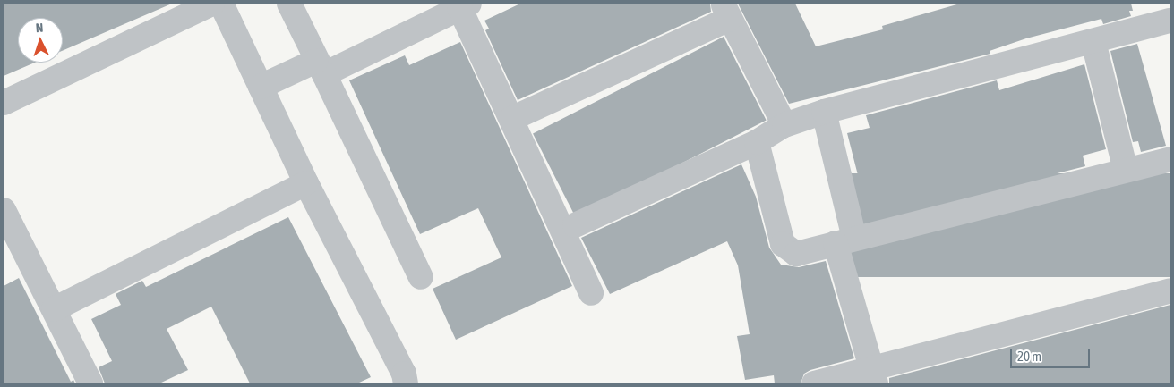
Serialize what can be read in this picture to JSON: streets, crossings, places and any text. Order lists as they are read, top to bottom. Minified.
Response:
{"scale_bar":"20 m","north":"top"}
